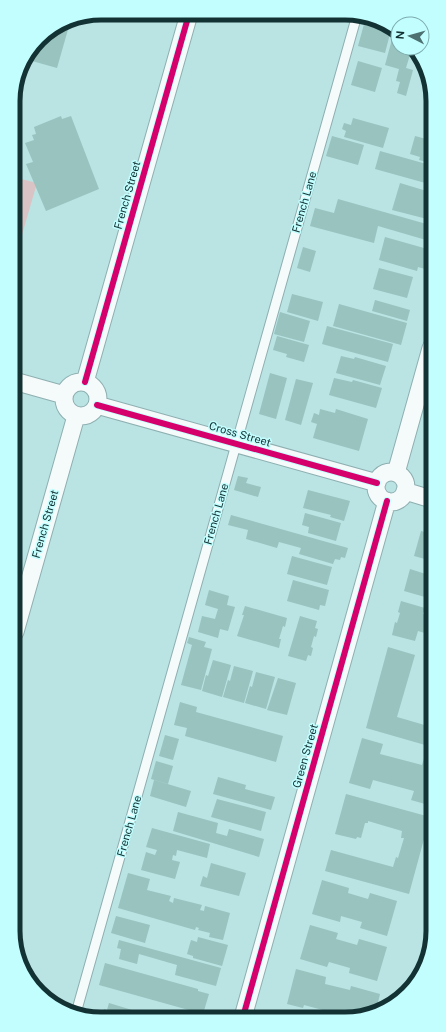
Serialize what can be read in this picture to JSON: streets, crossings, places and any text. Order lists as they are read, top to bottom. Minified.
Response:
{"streets":{"street":["French Street","Cross Street","Green Street"],"lane":["French Lane"]},"crossings":[["French Street","Cross Street"],["French Lane","Cross Street"],["Cross Street","Green Street"]],"north":"left"}
